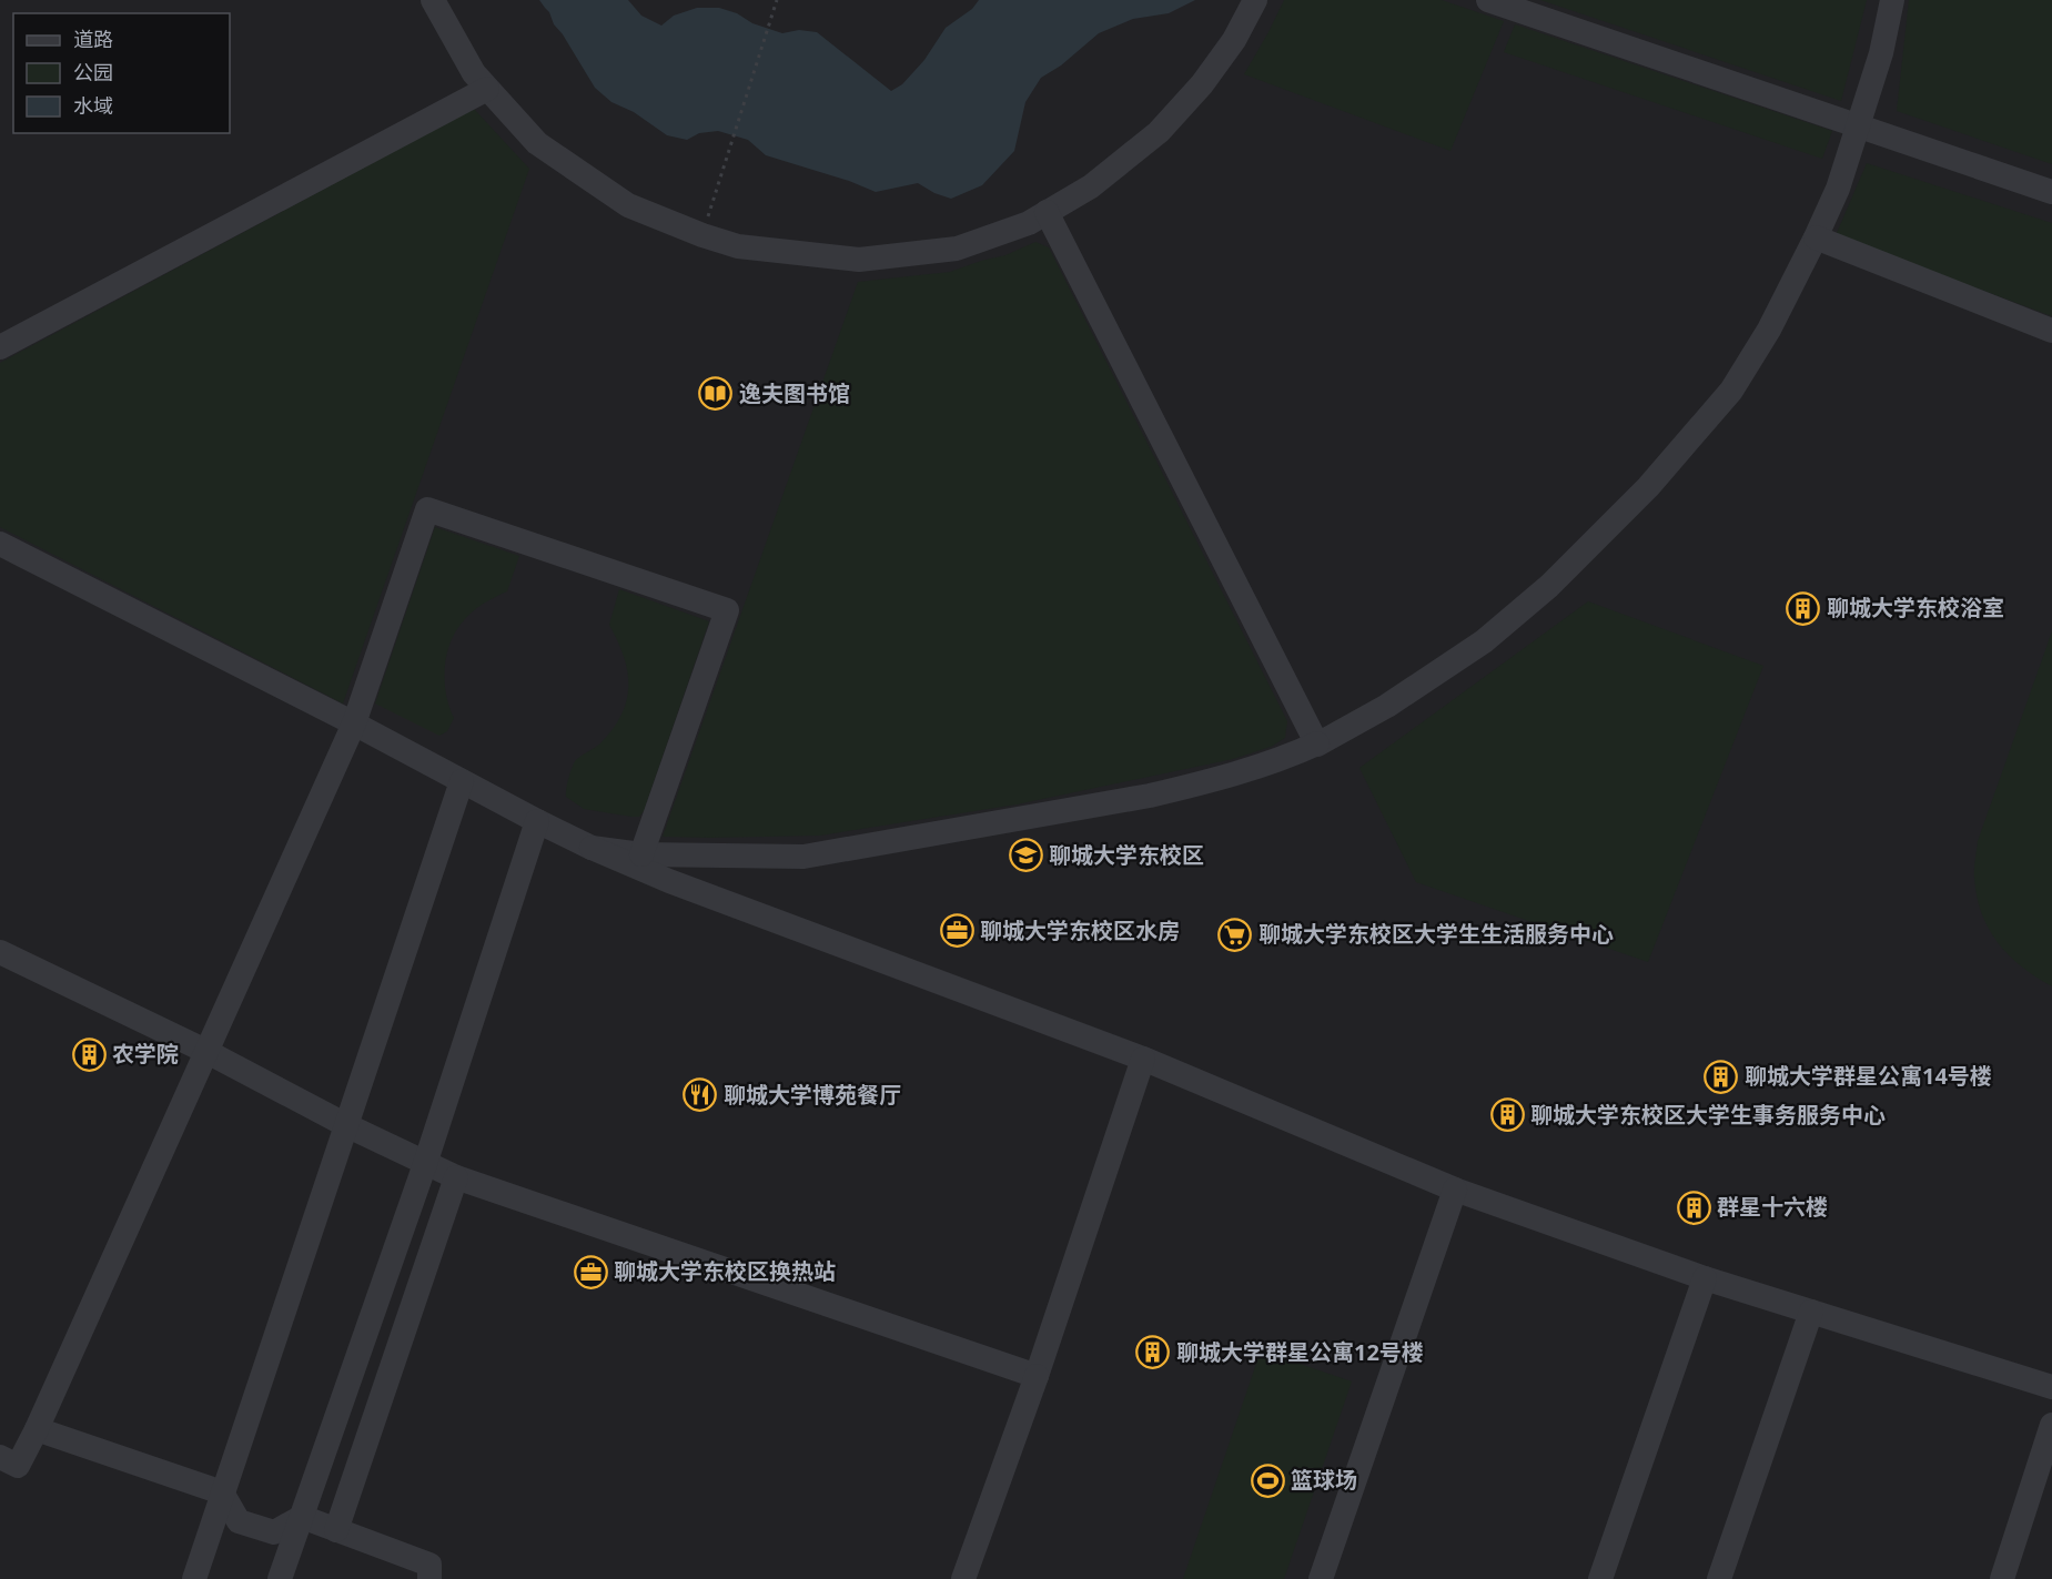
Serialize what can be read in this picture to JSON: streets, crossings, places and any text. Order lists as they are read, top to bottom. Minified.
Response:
{"places":{"library":["逸夫图书馆"],"building":["聊城大学东校浴室","农学院","聊城大学群星公寓14号楼","聊城大学东校区大学生事务服务中心","群星十六楼","聊城大学群星公寓12号楼"],"school or university":["聊城大学东校区"],"office":["聊城大学东校区水房","聊城大学东校区换热站"],"supermarket":["聊城大学东校区大学生生活服务中心"],"restaurant":["聊城大学博苑餐厅"],"sports":["篮球场"]},"legend":["道路","公园","水域"]}
